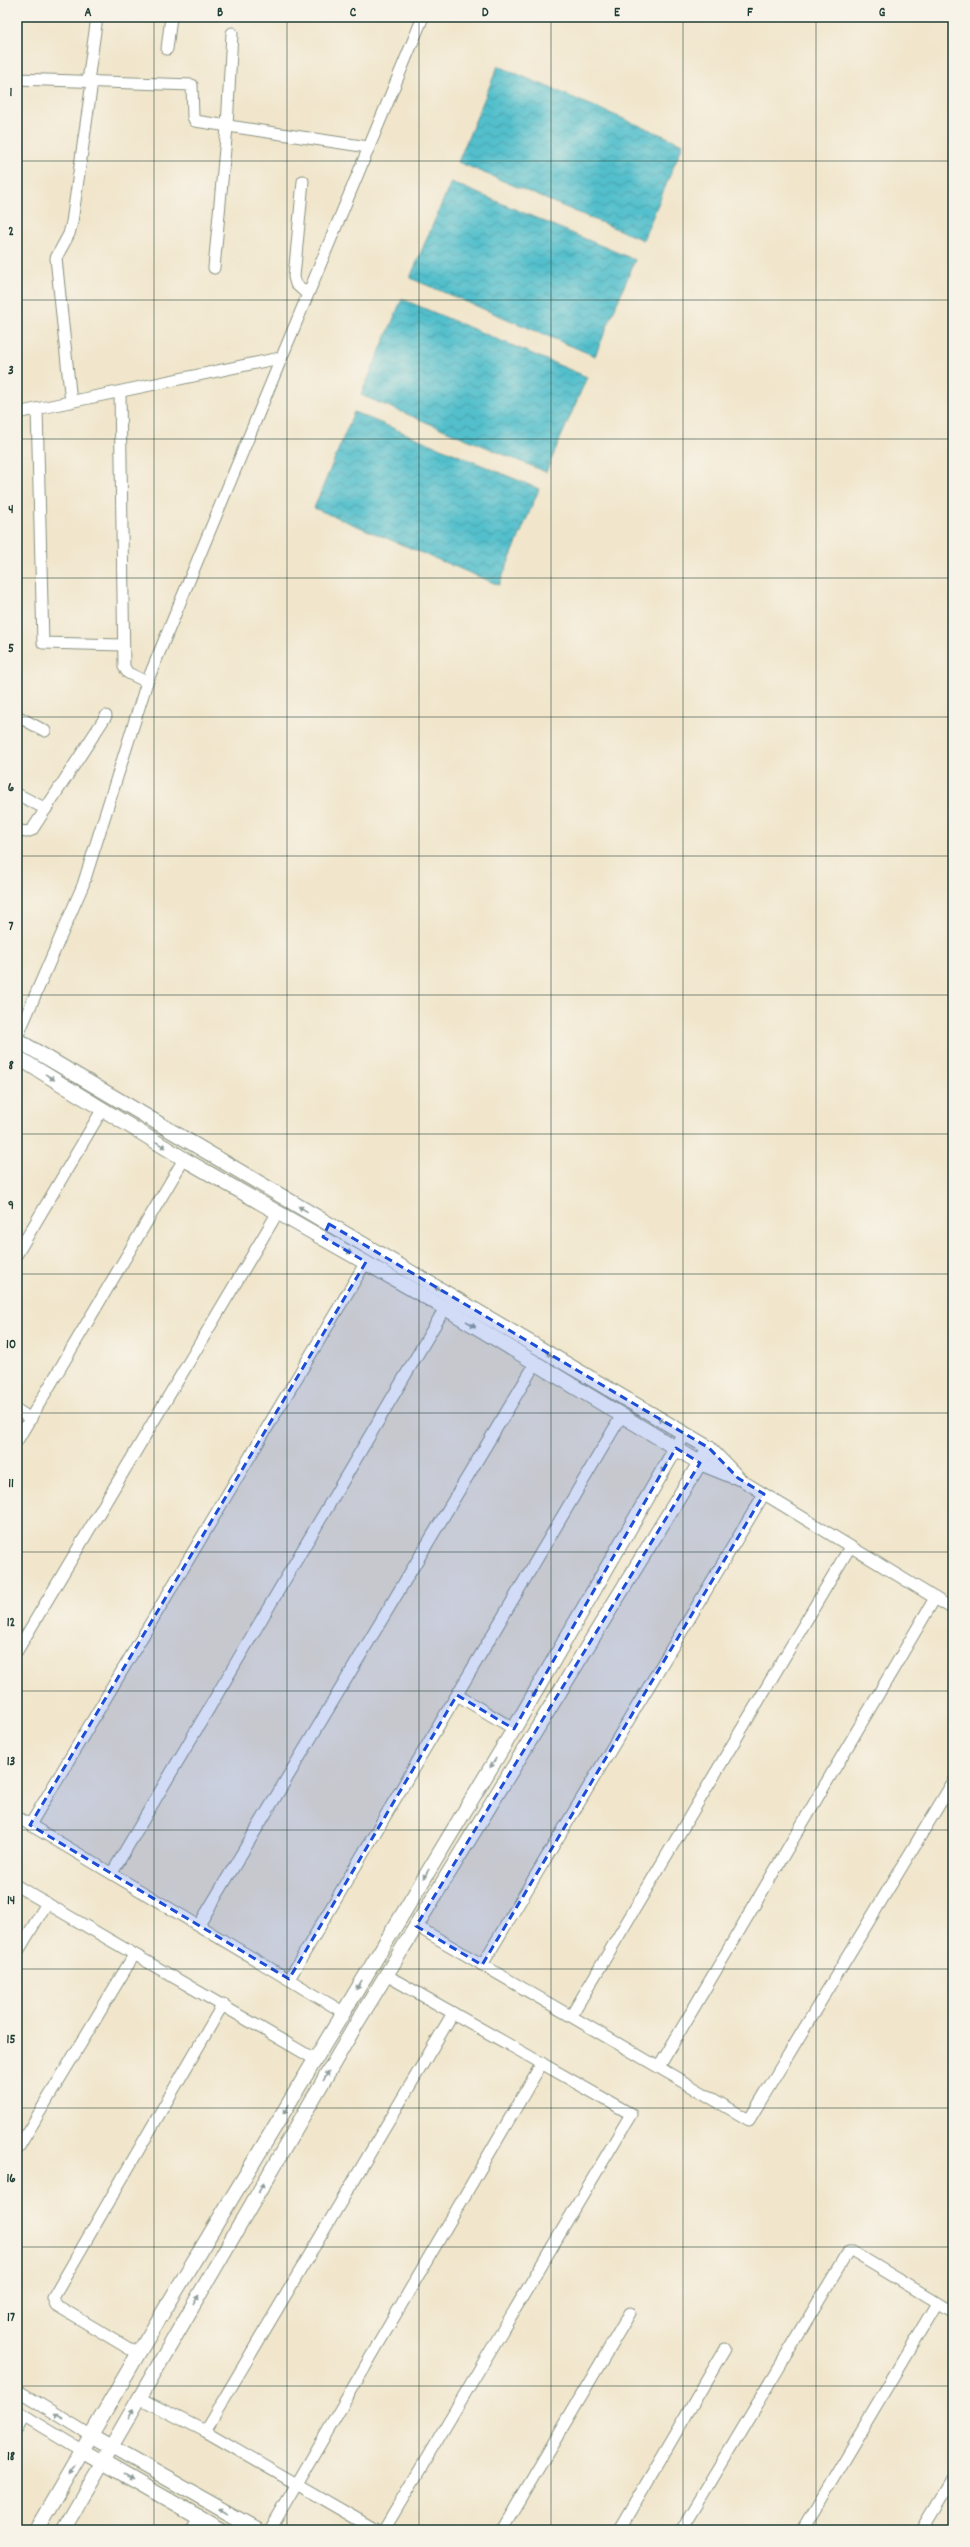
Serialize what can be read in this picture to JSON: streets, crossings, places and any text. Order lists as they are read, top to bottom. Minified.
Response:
{"grid":{"columns":["A","B","C","D","E","F","G"],"rows":["1","2","3","4","5","6","7","8","9","10","11","12","13","14","15","16","17","18"]}}
